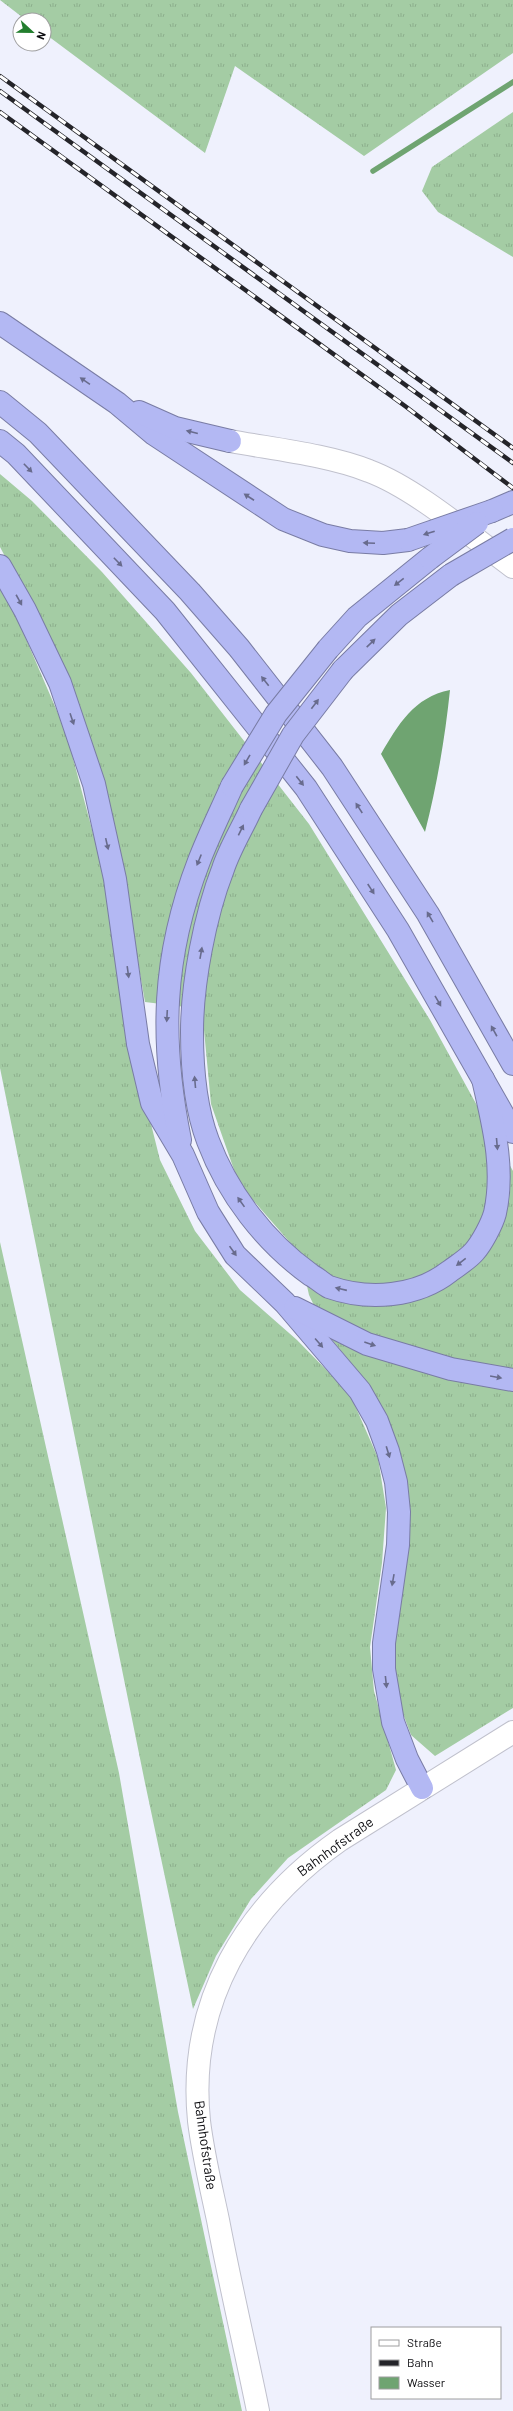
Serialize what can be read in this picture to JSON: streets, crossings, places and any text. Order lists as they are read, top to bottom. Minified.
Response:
{"streets":{"main road":["Bahnhofstraße"]},"legend":["Straße","Bahn","Wasser"],"north":"right"}
